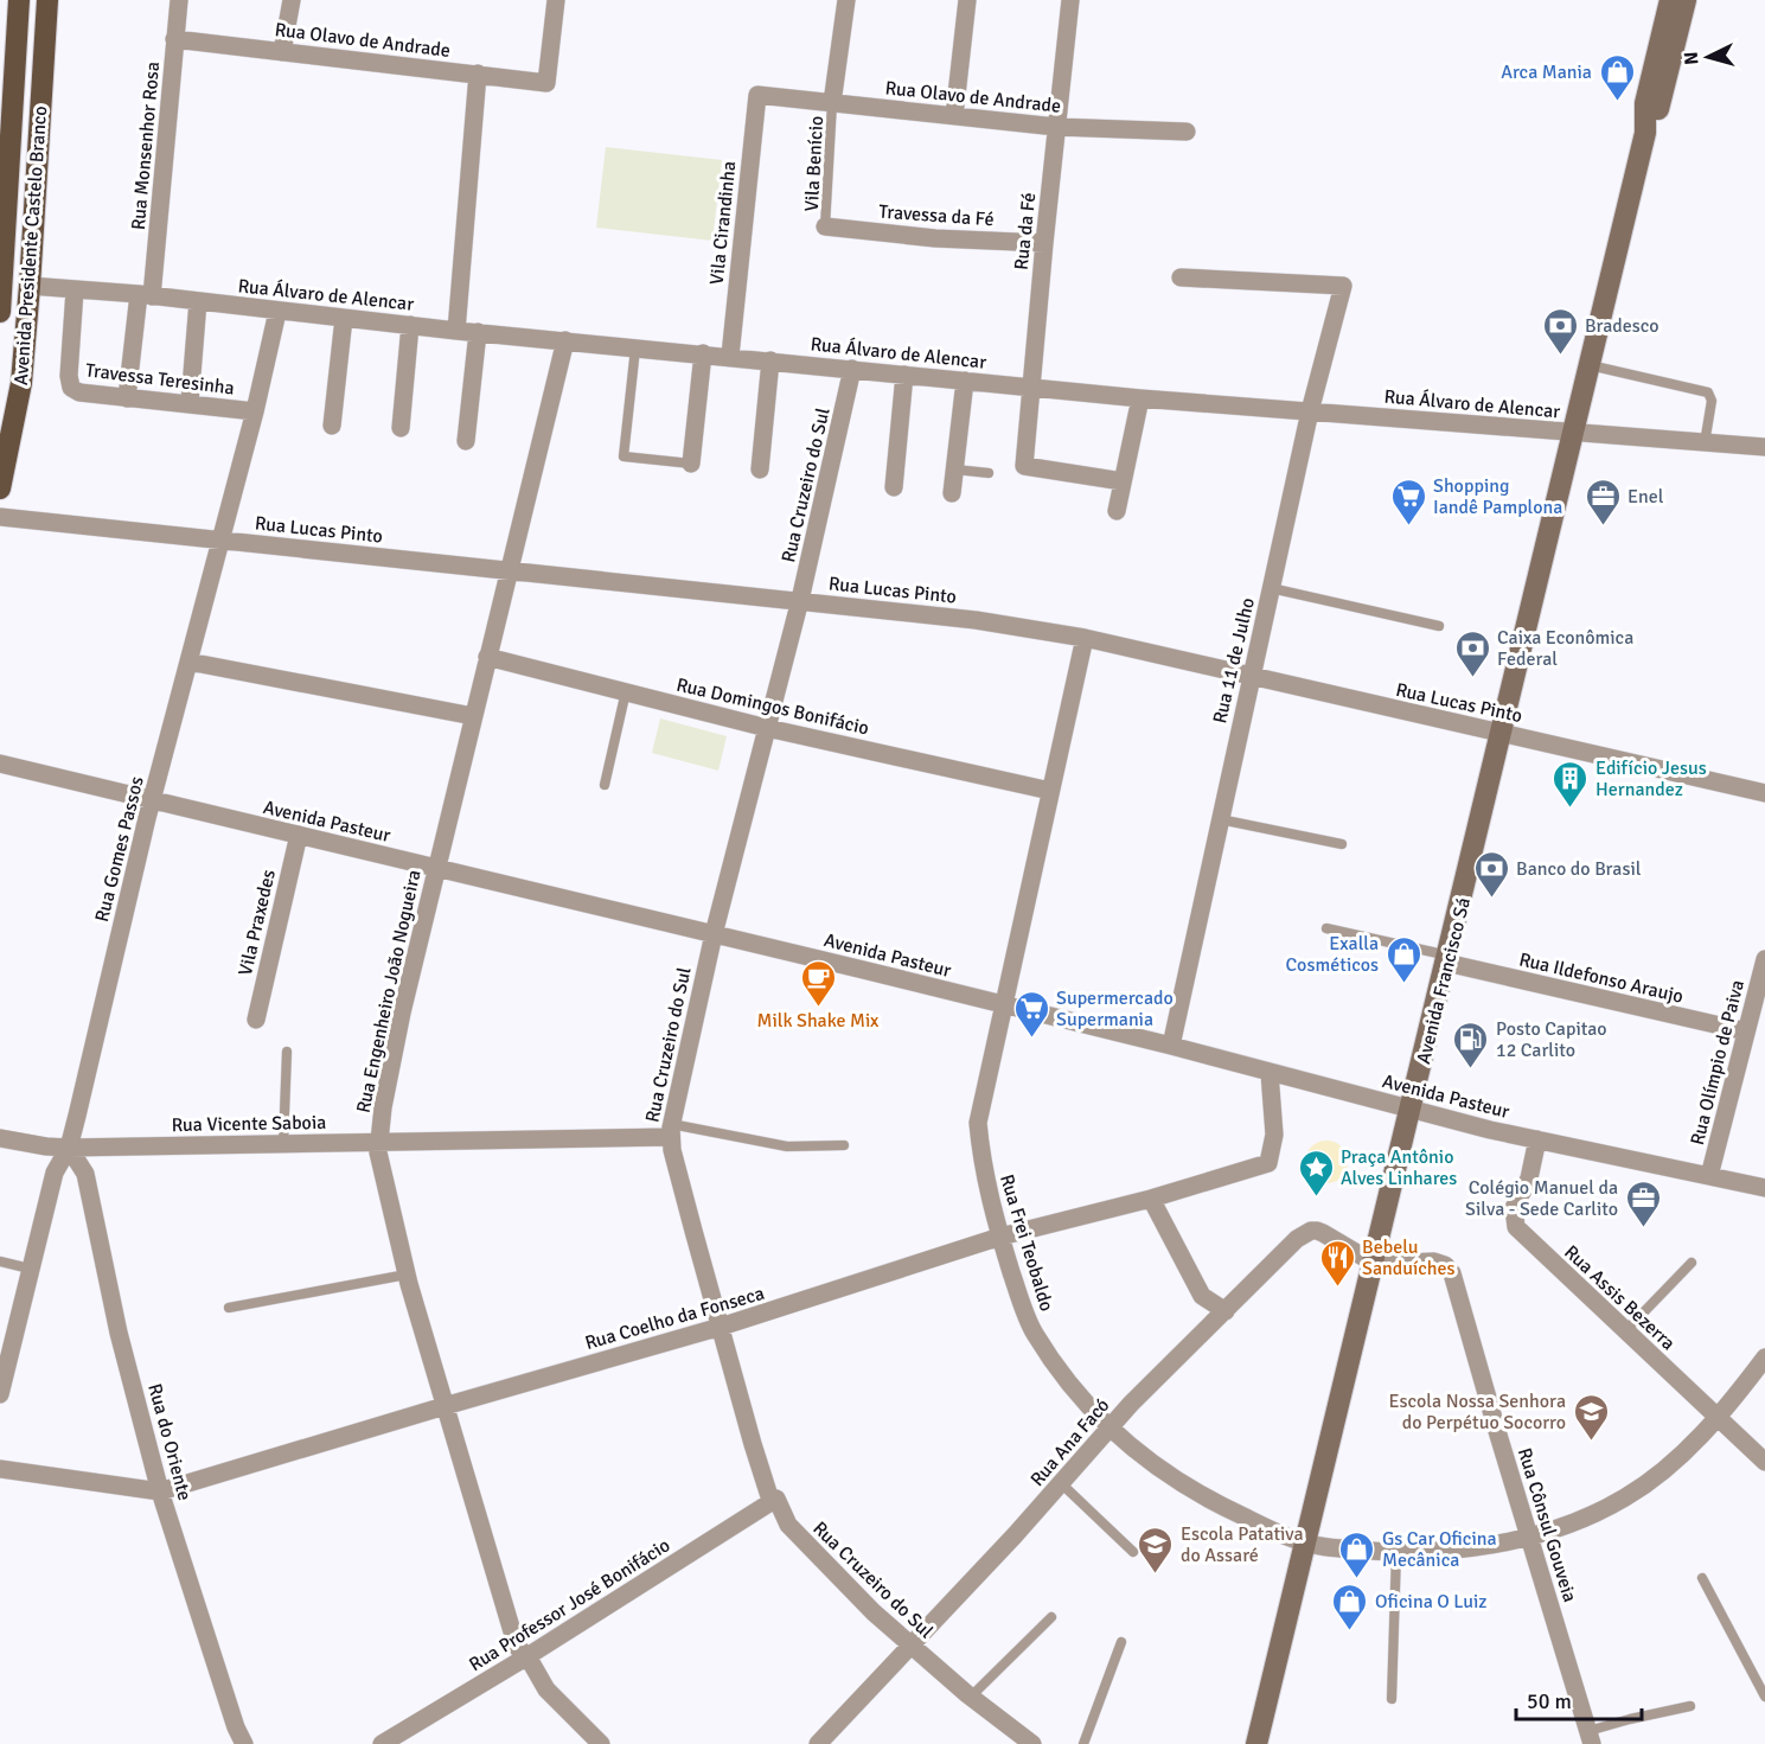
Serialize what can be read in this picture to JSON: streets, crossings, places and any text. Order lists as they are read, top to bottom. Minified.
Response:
{"streets":{"main road":["Avenida Presidente Castelo Branco","Avenida Francisco Sá"],"street":["Rua Olavo de Andrade","Rua Monsenhor Rosa","Travessa da Fé","Vila Cirandinha","Rua da Fé","Rua Álvaro de Alencar","Travessa Teresinha","Rua Cruzeiro do Sul","Rua Lucas Pinto","Rua 11 de Julho","Rua Domingos Bonifácio","Avenida Pasteur","Rua Gomes Passos","Vila Praxedes","Rua Ildefonso Araujo","Rua Engenheiro João Nogueira","Rua Olímpio de Paiva","Rua Vicente Saboia","Rua Frei Teobaldo","Rua Assis Bezerra","Rua Coelho da Fonseca","Rua do Oriente","Rua Ana Facó","Rua Cônsul Gouveia","Rua Professor José Bonifácio"],"lane":["Vila Benício"]},"crossings":[["Rua Olavo de Andrade","Rua Monsenhor Rosa"],["Rua Olavo de Andrade","Vila Benício"],["Rua Olavo de Andrade","Vila Cirandinha"],["Rua Olavo de Andrade","Rua da Fé"],["Rua Monsenhor Rosa","Rua Álvaro de Alencar"],["Rua Monsenhor Rosa","Travessa Teresinha"],["Vila Benício","Travessa da Fé"],["Travessa da Fé","Rua da Fé"],["Vila Cirandinha","Rua Álvaro de Alencar"],["Rua da Fé","Rua Álvaro de Alencar"],["Avenida Presidente Castelo Branco","Rua Álvaro de Alencar"],["Rua Álvaro de Alencar","Travessa Teresinha"],["Rua Álvaro de Alencar","Rua Cruzeiro do Sul"],["Rua Álvaro de Alencar","Rua 11 de Julho"],["Rua Álvaro de Alencar","Rua Gomes Passos"],["Rua Álvaro de Alencar","Avenida Francisco Sá"],["Rua Álvaro de Alencar","Rua Engenheiro João Nogueira"],["Travessa Teresinha","Rua Gomes Passos"],["Rua Cruzeiro do Sul","Rua Lucas Pinto"],["Rua Cruzeiro do Sul","Rua Domingos Bonifácio"],["Rua Cruzeiro do Sul","Avenida Pasteur"],["Rua Cruzeiro do Sul","Rua Vicente Saboia"],["Rua Cruzeiro do Sul","Rua Coelho da Fonseca"],["Rua Cruzeiro do Sul","Rua Ana Facó"],["Rua Cruzeiro do Sul","Rua Professor José Bonifácio"],["Rua Lucas Pinto","Rua 11 de Julho"],["Rua Lucas Pinto","Rua Gomes Passos"],["Rua Lucas Pinto","Avenida Francisco Sá"],["Rua Lucas Pinto","Rua Engenheiro João Nogueira"],["Rua Lucas Pinto","Rua Frei Teobaldo"],["Rua 11 de Julho","Avenida Pasteur"],["Rua Domingos Bonifácio","Rua Engenheiro João Nogueira"],["Rua Domingos Bonifácio","Rua Frei Teobaldo"],["Avenida Pasteur","Rua Gomes Passos"],["Avenida Pasteur","Vila Praxedes"],["Avenida Pasteur","Avenida Francisco Sá"],["Avenida Pasteur","Rua Engenheiro João Nogueira"],["Avenida Pasteur","Rua Olímpio de Paiva"],["Avenida Pasteur","Rua Frei Teobaldo"],["Avenida Pasteur","Rua Assis Bezerra"],["Avenida Pasteur","Rua Coelho da Fonseca"],["Rua Gomes Passos","Rua Vicente Saboia"],["Rua Gomes Passos","Rua do Oriente"],["Rua Ildefonso Araujo","Avenida Francisco Sá"],["Rua Ildefonso Araujo","Rua Olímpio de Paiva"],["Avenida Francisco Sá","Rua Frei Teobaldo"],["Avenida Francisco Sá","Rua Ana Facó"],["Avenida Francisco Sá","Rua Cônsul Gouveia"],["Rua Engenheiro João Nogueira","Rua Vicente Saboia"],["Rua Engenheiro João Nogueira","Rua Coelho da Fonseca"],["Rua Engenheiro João Nogueira","Rua Professor José Bonifácio"],["Rua Vicente Saboia","Rua do Oriente"],["Rua Frei Teobaldo","Rua Assis Bezerra"],["Rua Frei Teobaldo","Rua Coelho da Fonseca"],["Rua Frei Teobaldo","Rua Ana Facó"],["Rua Frei Teobaldo","Rua Cônsul Gouveia"],["Rua Coelho da Fonseca","Rua do Oriente"],["Rua Ana Facó","Rua Cônsul Gouveia"]],"places":{"shop":["Arca Mania","Exalla Cosméticos","Gs Car Oficina Mecânica","Oficina O Luiz"],"bank":["Bradesco","Caixa Econômica Federal","Banco do Brasil"],"supermarket":["Shopping Iandê Pamplona","Supermercado Supermania"],"office":["Enel","Colégio Manuel da Silva - Sede Carlito"],"building":["Edifício Jesus Hernandez"],"cafe":["Milk Shake Mix"],"fuel station":["Posto Capitao 12 Carlito"],"place":["Praça Antônio Alves Linhares"],"restaurant":["Bebelu Sanduíches"],"school or university":["Escola Nossa Senhora do Perpétuo Socorro","Escola Patativa do Assaré"]},"scale_bar":"50 m","north":"left"}
